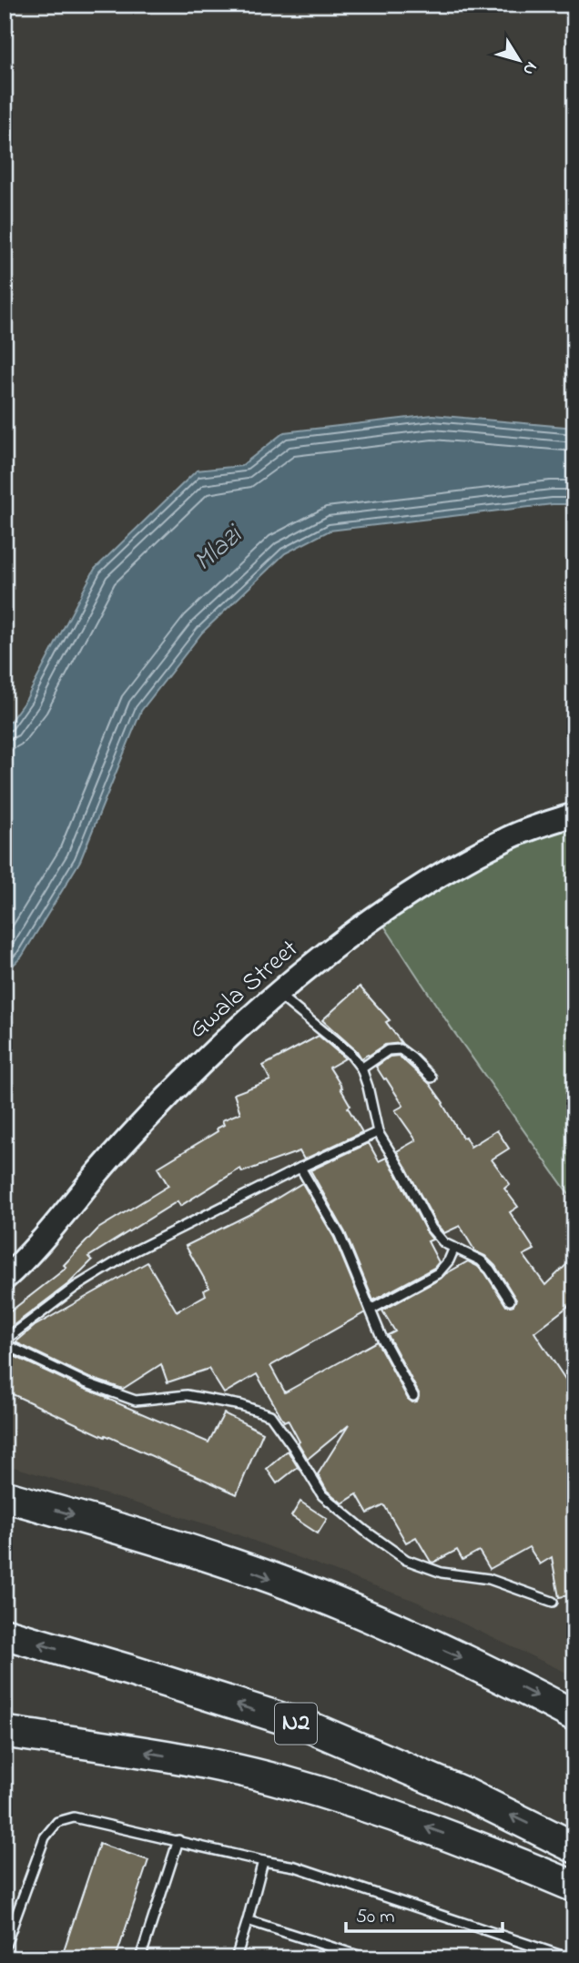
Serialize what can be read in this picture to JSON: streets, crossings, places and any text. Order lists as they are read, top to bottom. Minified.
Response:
{"streets":{"highway":["N2"],"street":["Gwala Street"]},"water":["Mlazi"],"scale_bar":"50 m","north":"bottom right"}
